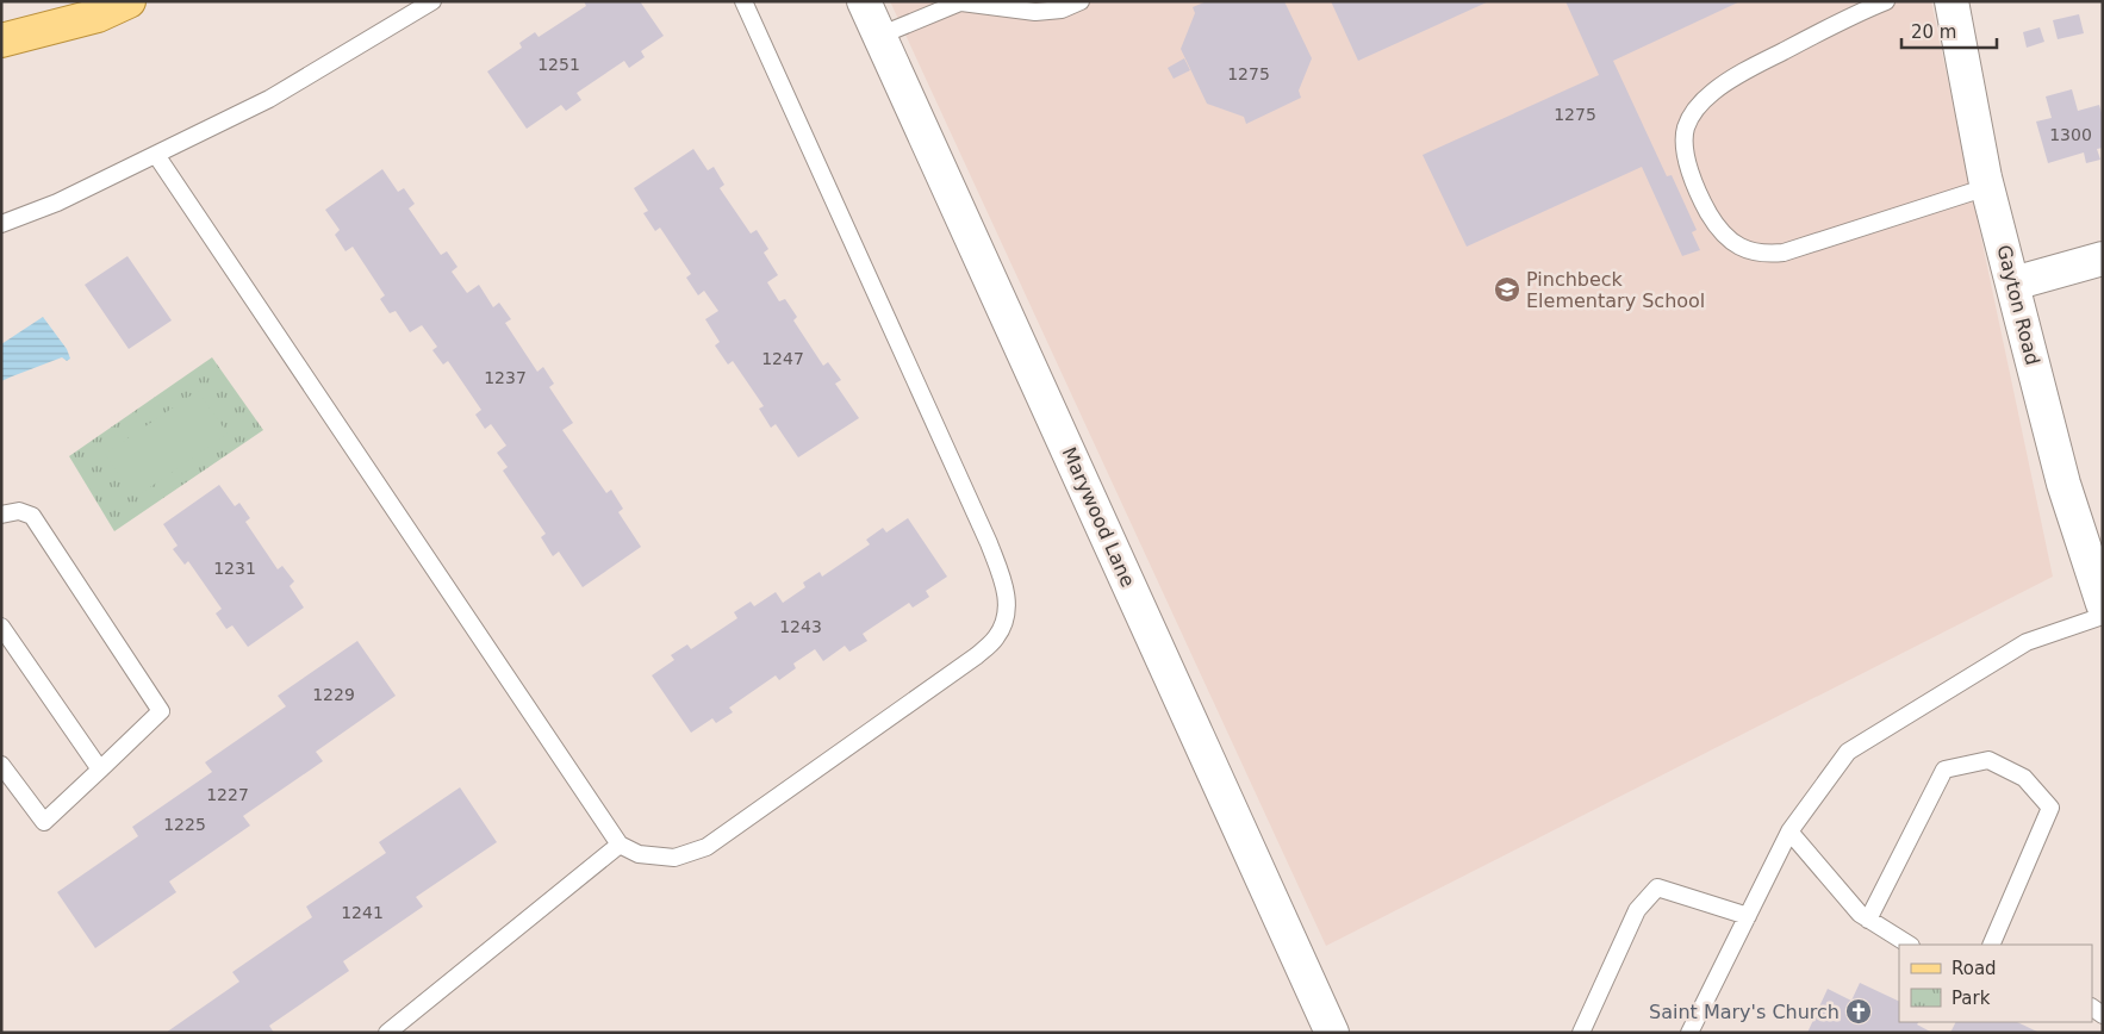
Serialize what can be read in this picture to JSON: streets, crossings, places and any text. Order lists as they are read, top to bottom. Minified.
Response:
{"streets":{"street":["Gayton Road","Marywood Lane"]},"places":{"school or university":["Pinchbeck Elementary School"],"church":["Saint Mary's Church"]},"house_numbers":["1251","1275","1275","1300","1247","1237","1231","1243","1229","1227","1225","1241"],"legend":["Road","Park"],"scale_bar":"20 m"}
